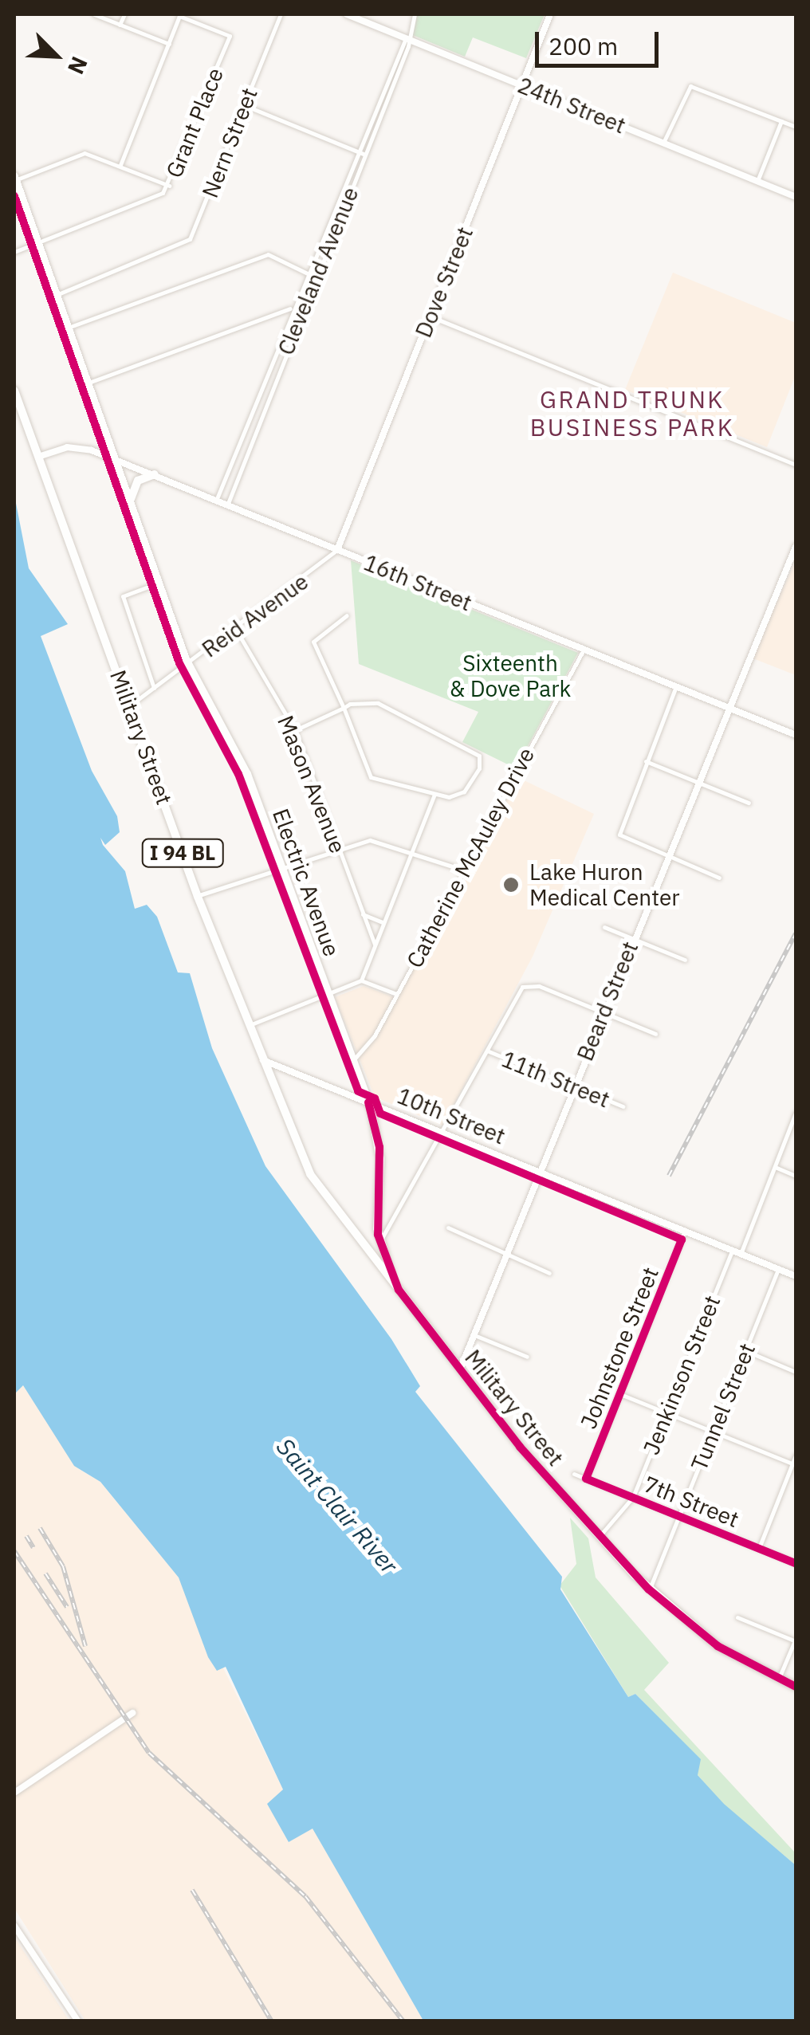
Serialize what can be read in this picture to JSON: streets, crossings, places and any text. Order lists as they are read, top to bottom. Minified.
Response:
{"streets":{"main road":["Military Street","I 94 BL","Electric Avenue"],"street":["24th Street","Grant Place","Nern Street","Cleveland Avenue","Dove Street","16th Street","Reid Avenue","Mason Avenue","Catherine McAuley Drive","Beard Street","11th Street","10th Street","Johnstone Street","Jenkinson Street","Tunnel Street","7th Street"]},"crossings":[["24th Street","Cleveland Avenue"],["24th Street","Dove Street"],["Grant Place","Electric Avenue"],["Nern Street","Electric Avenue"],["Cleveland Avenue","16th Street"],["Dove Street","16th Street"],["Dove Street","Reid Avenue"],["16th Street","Reid Avenue"],["16th Street","Military Street"],["16th Street","Catherine McAuley Drive"],["16th Street","Electric Avenue"],["16th Street","Beard Street"],["Reid Avenue","Military Street"],["Reid Avenue","Mason Avenue"],["Reid Avenue","Electric Avenue"],["Military Street","Electric Avenue"],["Military Street","Beard Street"],["Military Street","10th Street"],["Military Street","Jenkinson Street"],["Military Street","Tunnel Street"],["Catherine McAuley Drive","Electric Avenue"],["Electric Avenue","10th Street"],["Beard Street","11th Street"],["Beard Street","10th Street"],["10th Street","Johnstone Street"],["10th Street","Jenkinson Street"],["10th Street","Tunnel Street"],["Johnstone Street","7th Street"],["Jenkinson Street","7th Street"],["Tunnel Street","7th Street"]],"districts":["GRAND TRUNK BUSINESS PARK"],"water":["Saint Clair River"],"parks":["Sixteenth & Dove Park"],"places":["Lake Huron Medical Center"],"scale_bar":"200 m","north":"bottom right"}
